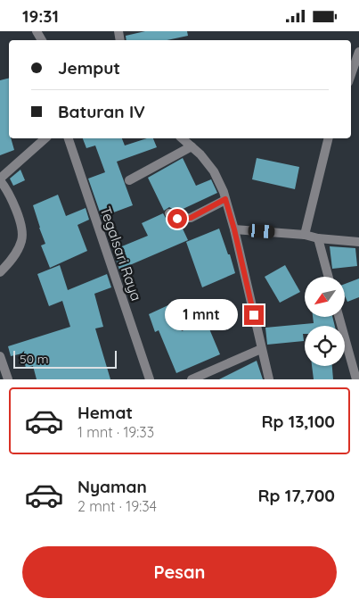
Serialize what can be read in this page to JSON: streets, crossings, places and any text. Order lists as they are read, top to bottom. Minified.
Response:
{"streets":{"street":["Tegalsari Raya"]},"scale_bar":"50 m","north":"bottom left","page":{"status":"19:31","banner":["Jemput","Baturan IV"],"bubble":"1 mnt","scale":"50 m","list":[{"name":"Hemat","note":"1 mnt · 19:33","value":"Rp 13,100"},{"name":"Nyaman","note":"2 mnt · 19:34","value":"Rp 17,700"}],"buttons":"Pesan"}}
